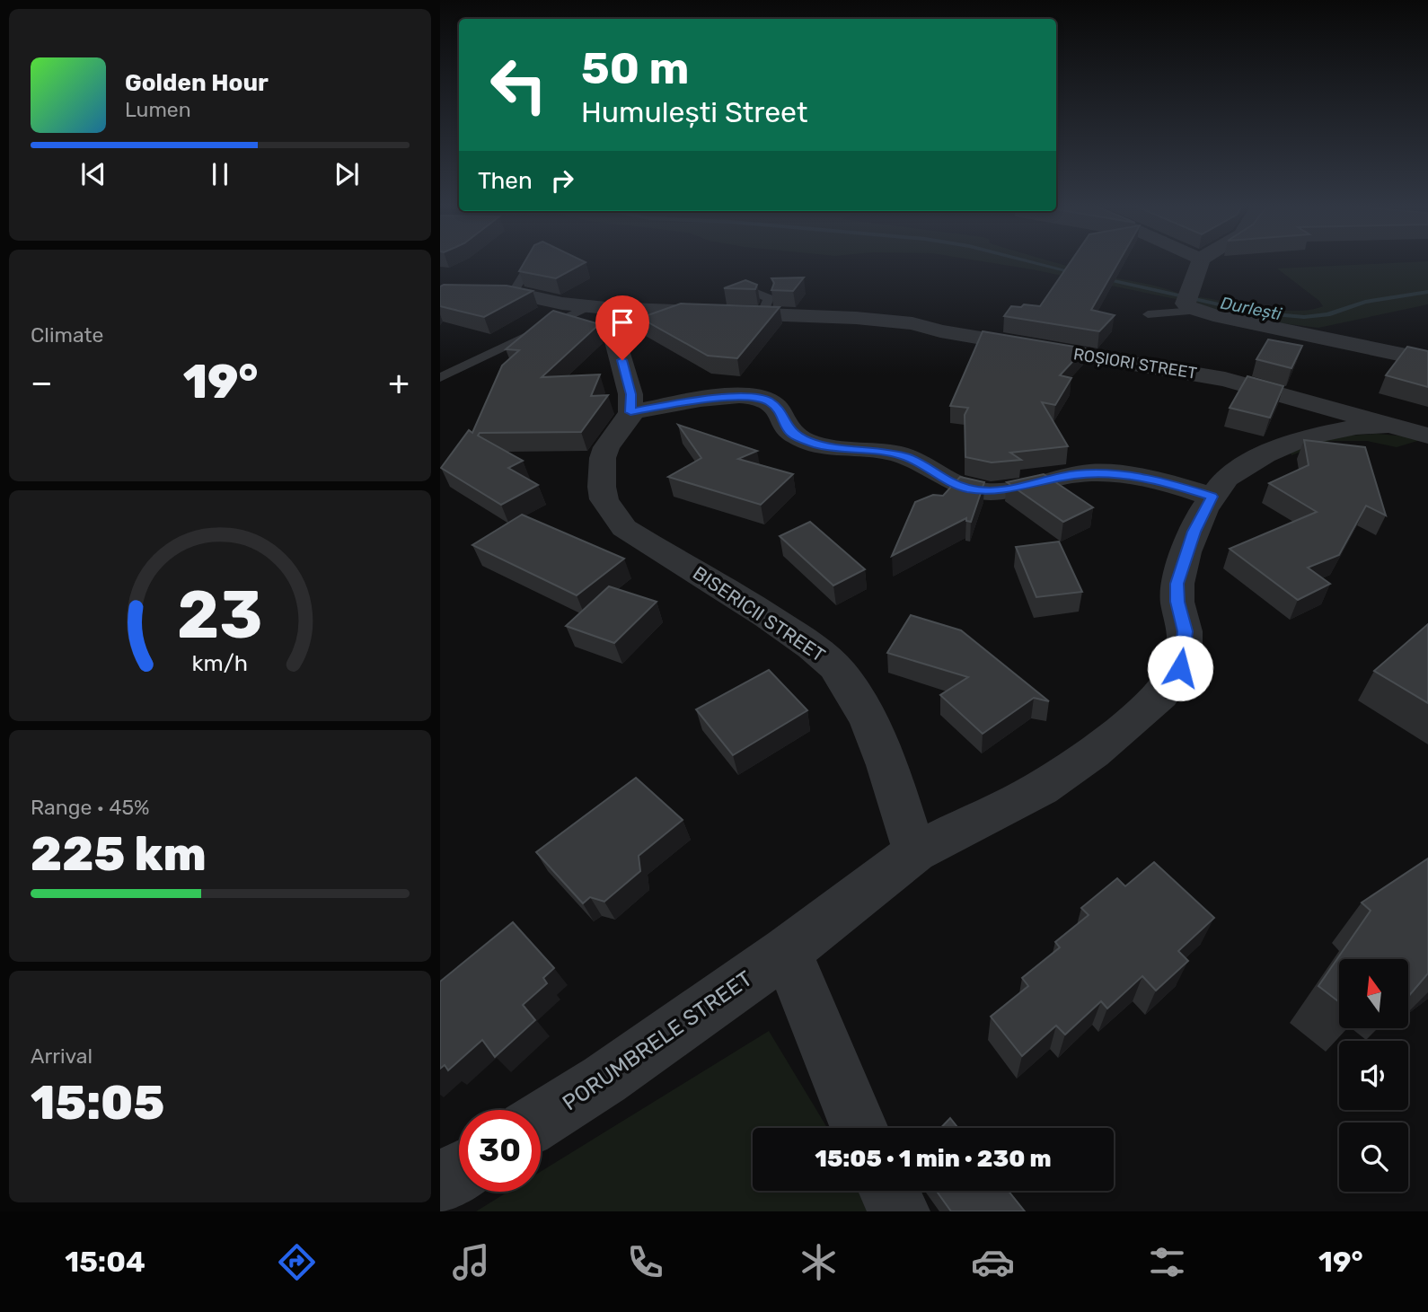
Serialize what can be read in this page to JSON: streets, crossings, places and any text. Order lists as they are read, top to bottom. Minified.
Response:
{"streets":{"street":["ROȘIORI STREET","BISERICII STREET","PORUMBRELE STREET"]},"water":["Durlești"],"north":"top","page":{"turn":["50 m","Humulești Street"],"song":["Golden Hour","Lumen"],"then":"Then","tile":["Climate",["Range · 45%","225 km"],["Arrival","15:05"]],"heat":["−","19°","+"],"limit":"30","trip":"15:05 · 1 min · 230 m","tabs":["15:04","19°"],"gauge":["23","km/h"]}}
